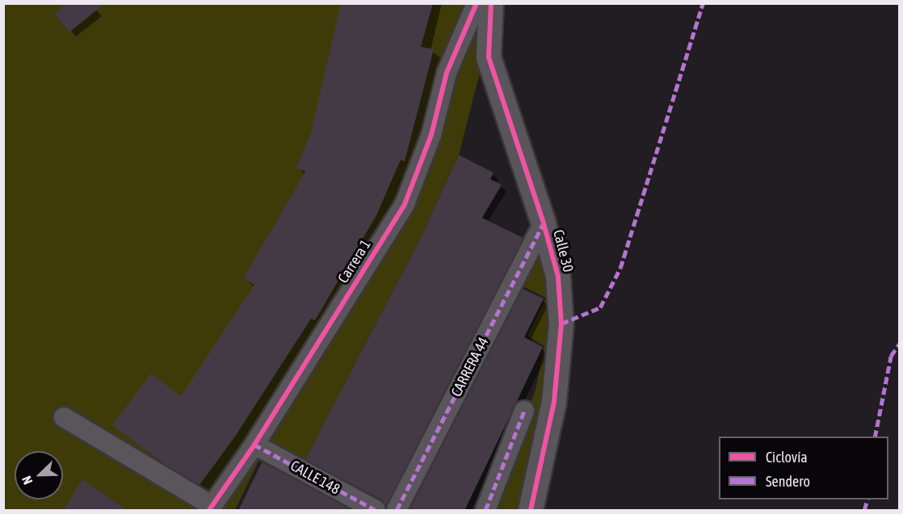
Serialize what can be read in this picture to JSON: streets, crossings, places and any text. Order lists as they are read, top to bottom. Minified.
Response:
{"streets":{"street":["Calle 30","Carrera 1","CARRERA 44","CALLE 148"]},"crossings":[["Calle 30","CARRERA 44"],["Carrera 1","CALLE 148"]],"legend":["Ciclovía","Sendero"],"north":"bottom left"}
